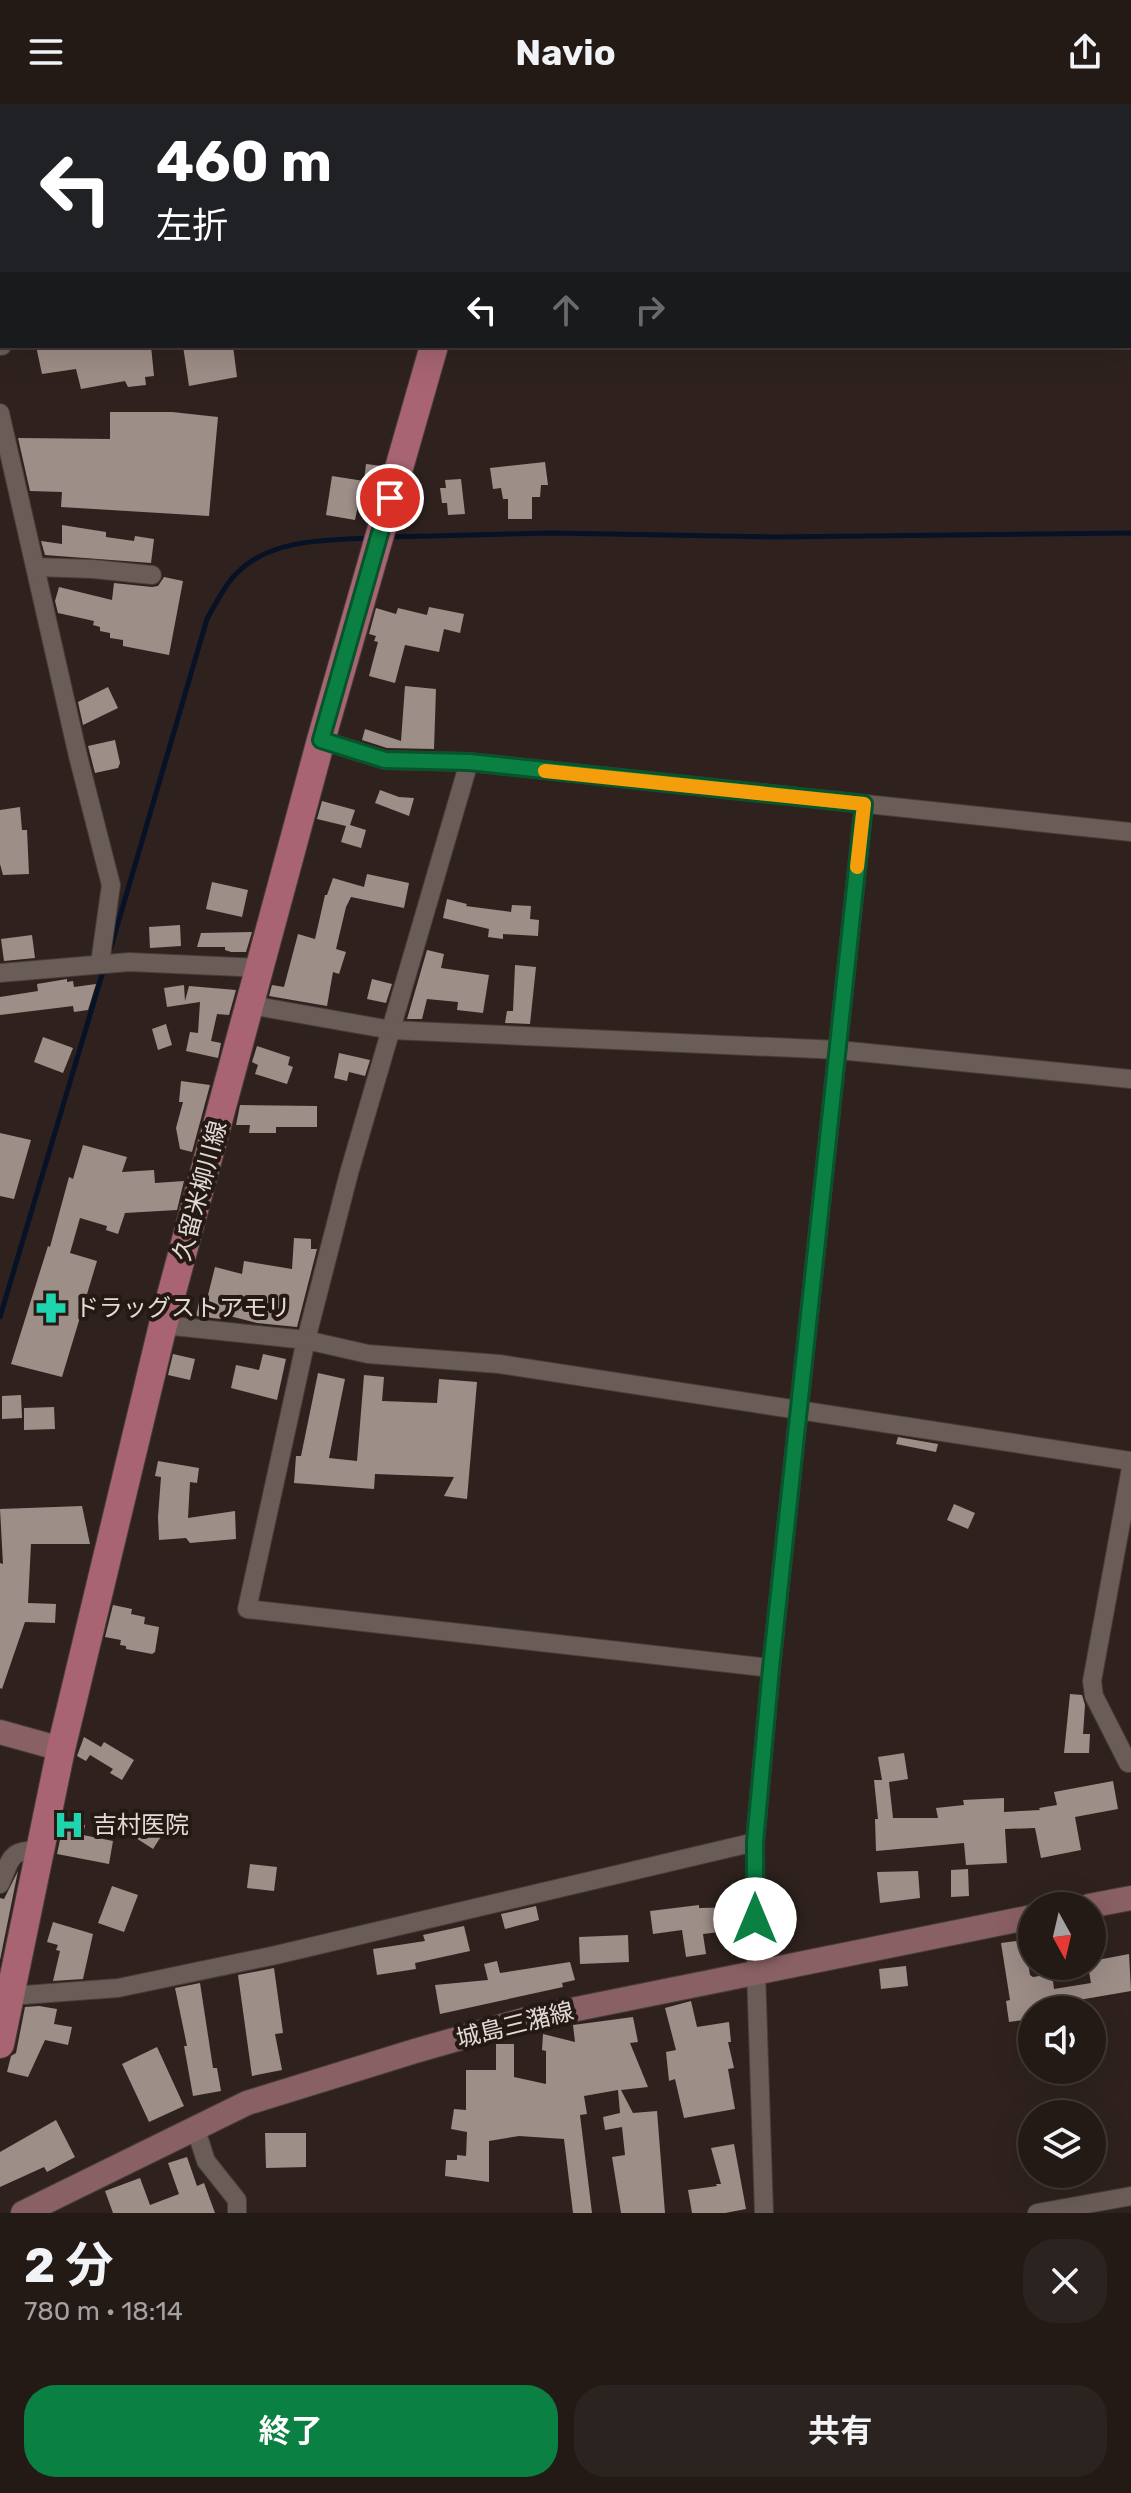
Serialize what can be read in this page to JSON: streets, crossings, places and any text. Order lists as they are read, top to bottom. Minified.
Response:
{"streets":{"main road":["久留米柳川線","城島三潴線"]},"places":{"pharmacy":["ドラッグストアモリ"],"hospital":["吉村医院"]},"north":"bottom","page":{"header":"Navio","turn":["460 m","左折"],"heading":["2 分","780 m · 18:14"],"buttons":["終了","共有"]}}
